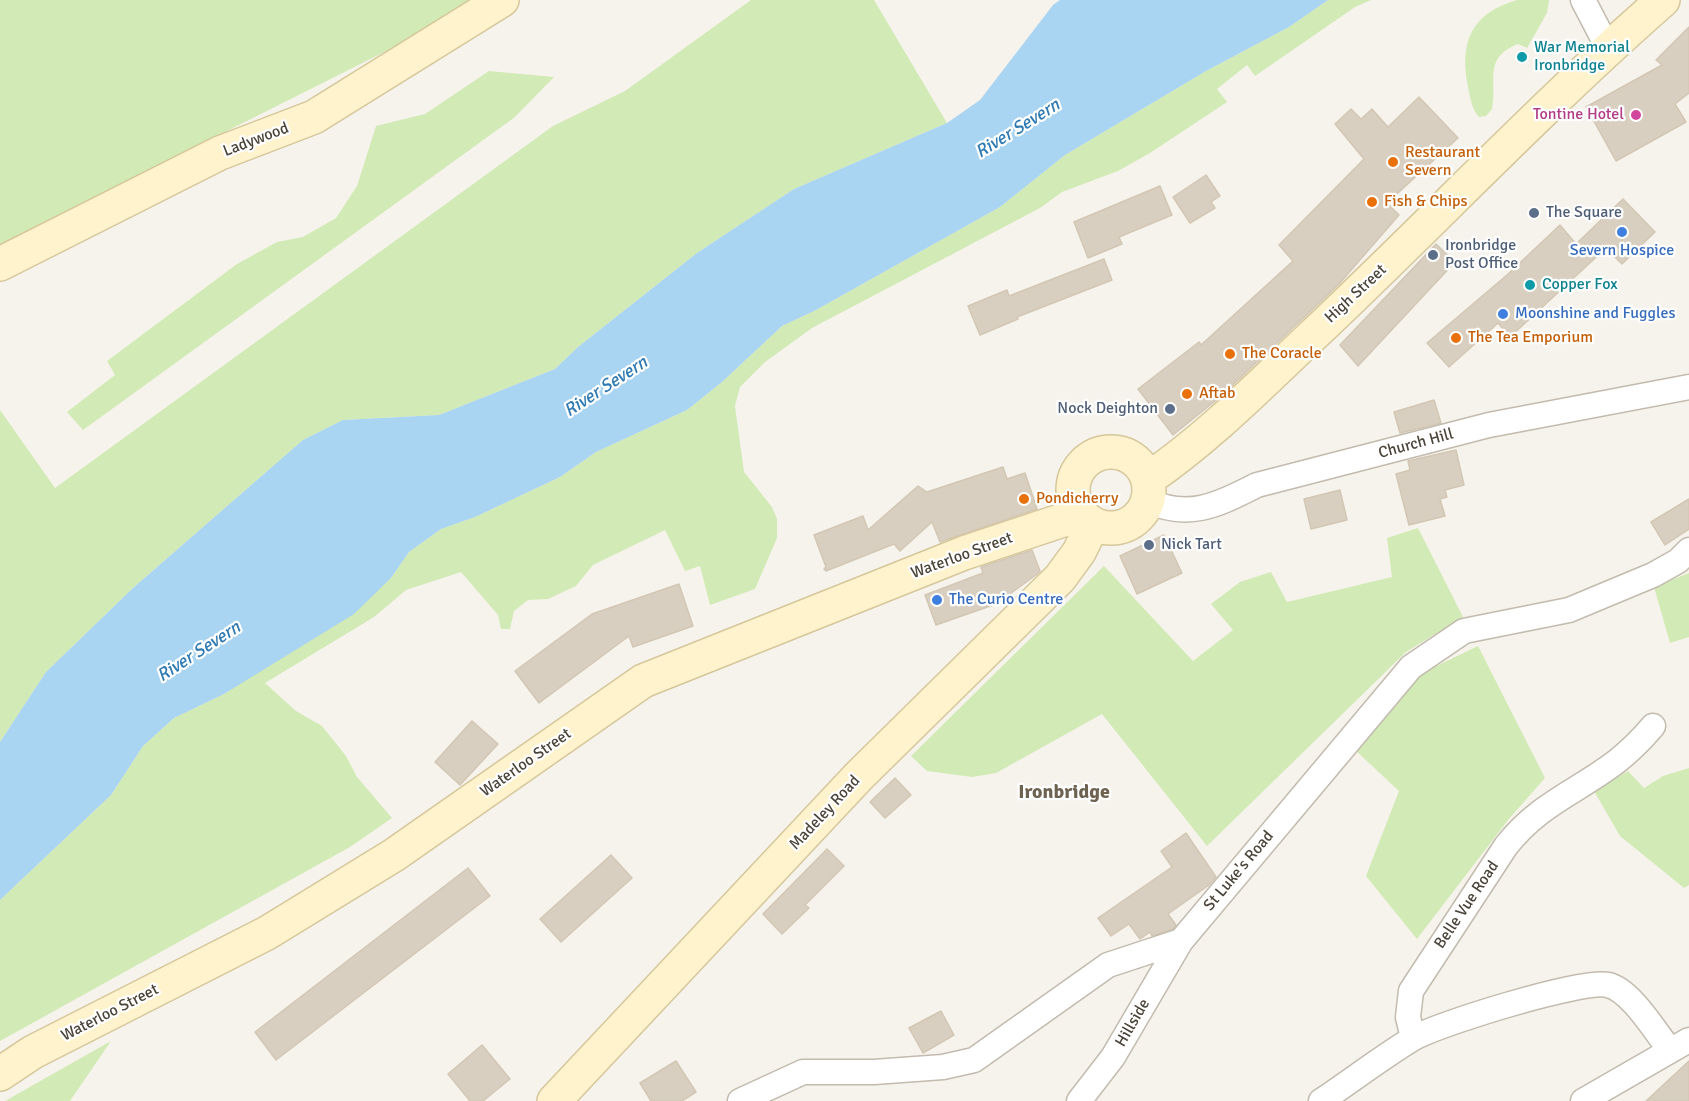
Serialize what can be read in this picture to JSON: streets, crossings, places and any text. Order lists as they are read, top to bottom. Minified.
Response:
{"streets":{"main road":["Ladywood","High Street","Waterloo Street","Madeley Road"],"street":["Church Hill","St Luke's Road","Belle Vue Road","Hillside"]},"crossings":[["High Street","Church Hill"],["High Street","Waterloo Street"],["High Street","Madeley Road"],["Church Hill","Waterloo Street"],["Church Hill","Madeley Road"],["Waterloo Street","Madeley Road"],["St Luke's Road","Hillside"]],"districts":["Ironbridge"],"water":["River Severn"],"places":["War Memorial Ironbridge","Tontine Hotel","Restaurant Severn","Fish & Chips","The Square","Severn Hospice","Ironbridge Post Office","Copper Fox","Moonshine and Fuggles","The Tea Emporium","The Coracle","Aftab","Nock Deighton","Pondicherry","Nick Tart","The Curio Centre"]}
